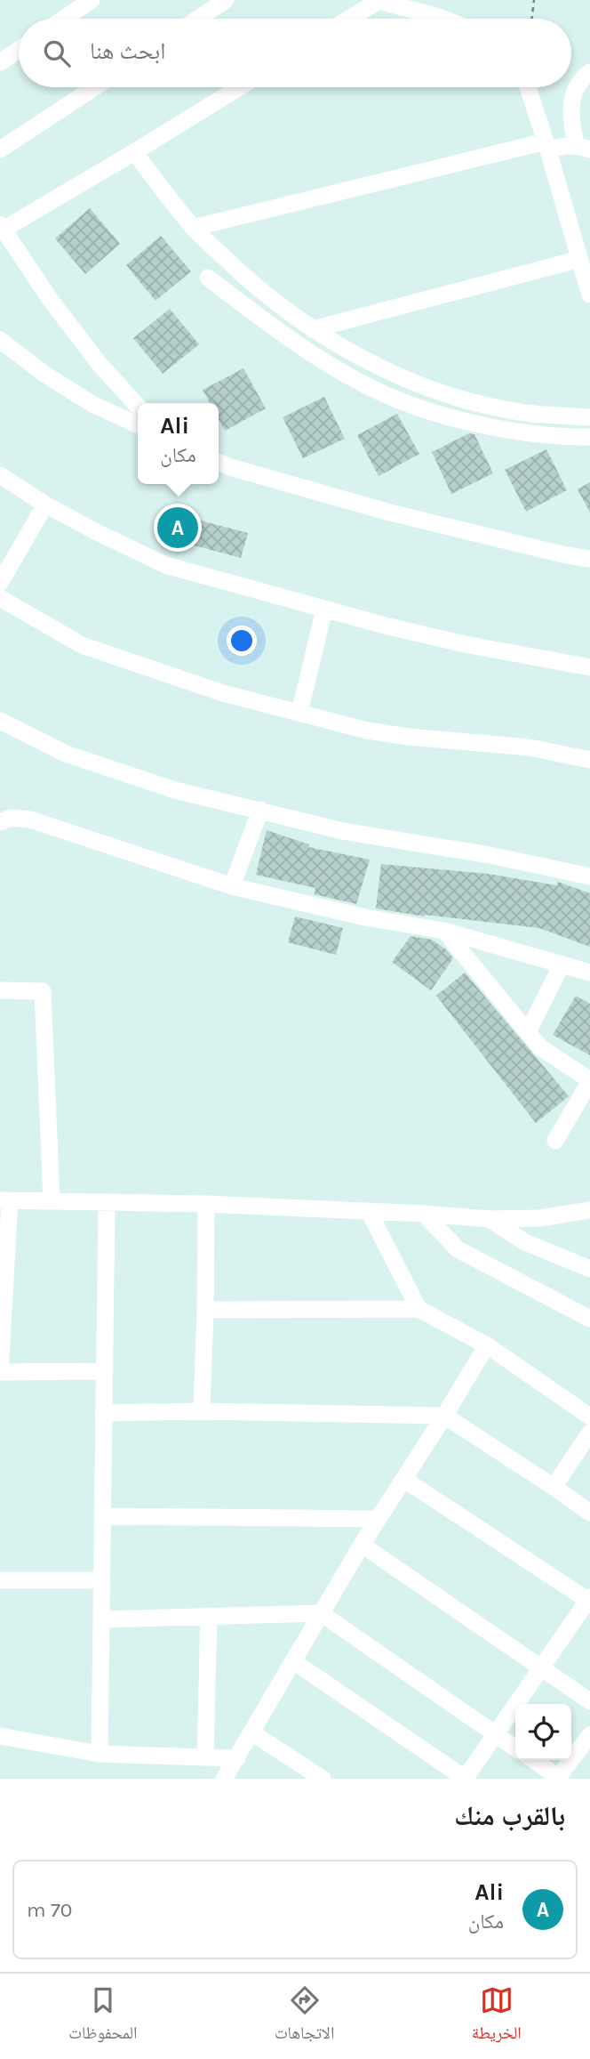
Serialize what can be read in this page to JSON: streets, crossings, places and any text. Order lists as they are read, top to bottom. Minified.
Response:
{"page":{"search":"ابحث هنا","popup":["Ali","مكان"],"pins":"A","heading":"بالقرب منك","list":[{"mark":"A","name":"Ali","note":"مكان","value":"70 m"}],"nav":["الخريطة","الاتجاهات","المحفوظات"]}}
